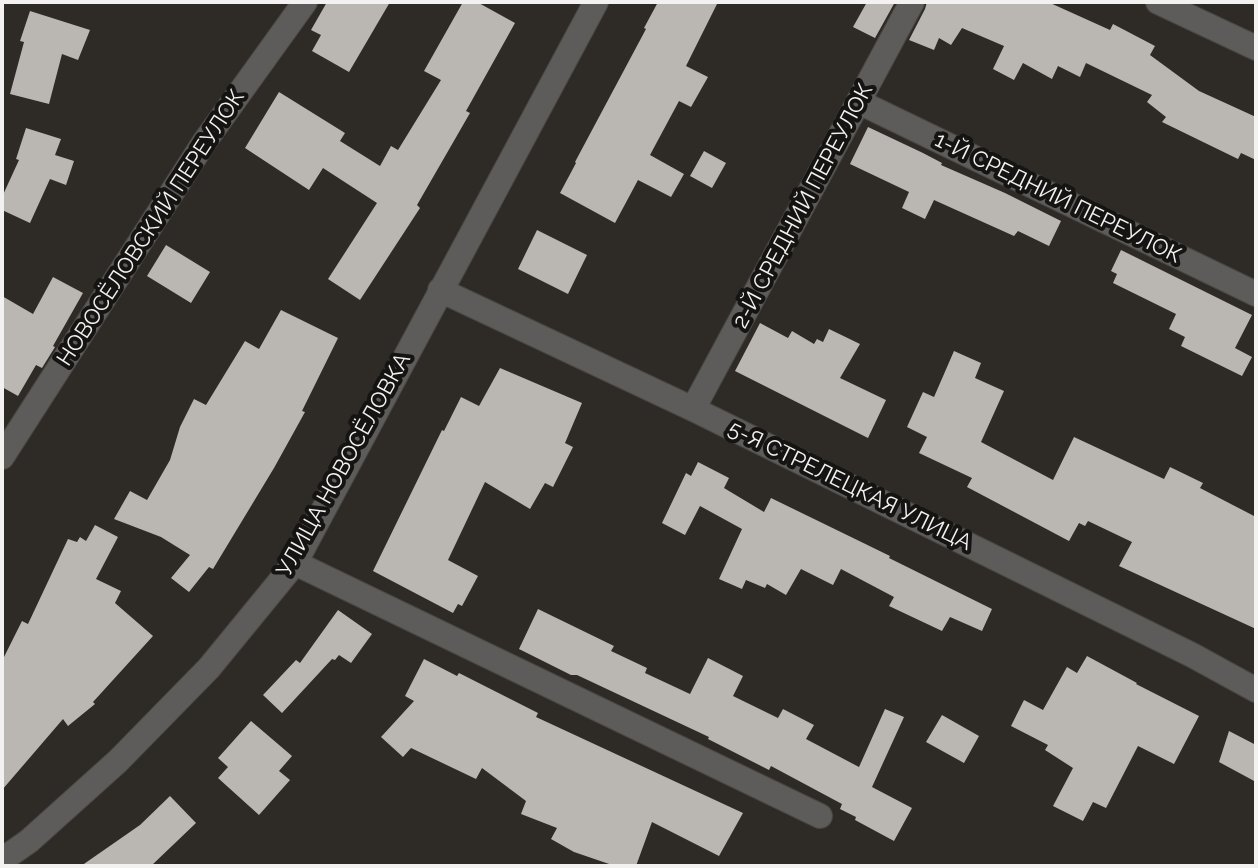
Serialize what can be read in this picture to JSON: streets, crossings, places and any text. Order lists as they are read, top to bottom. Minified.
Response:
{"streets":{"street":["1-Й СРЕДНИЙ ПЕРЕУЛОК","2-Й СРЕДНИЙ ПЕРЕУЛОК","НОВОСЁЛОВСКИЙ ПЕРЕУЛОК","УЛИЦА НОВОСЁЛОВКА","5-Я СТРЕЛЕЦКАЯ УЛИЦА"]},"crossings":[["1-Й СРЕДНИЙ ПЕРЕУЛОК","2-Й СРЕДНИЙ ПЕРЕУЛОК"],["2-Й СРЕДНИЙ ПЕРЕУЛОК","5-Я СТРЕЛЕЦКАЯ УЛИЦА"],["УЛИЦА НОВОСЁЛОВКА","5-Я СТРЕЛЕЦКАЯ УЛИЦА"]]}
